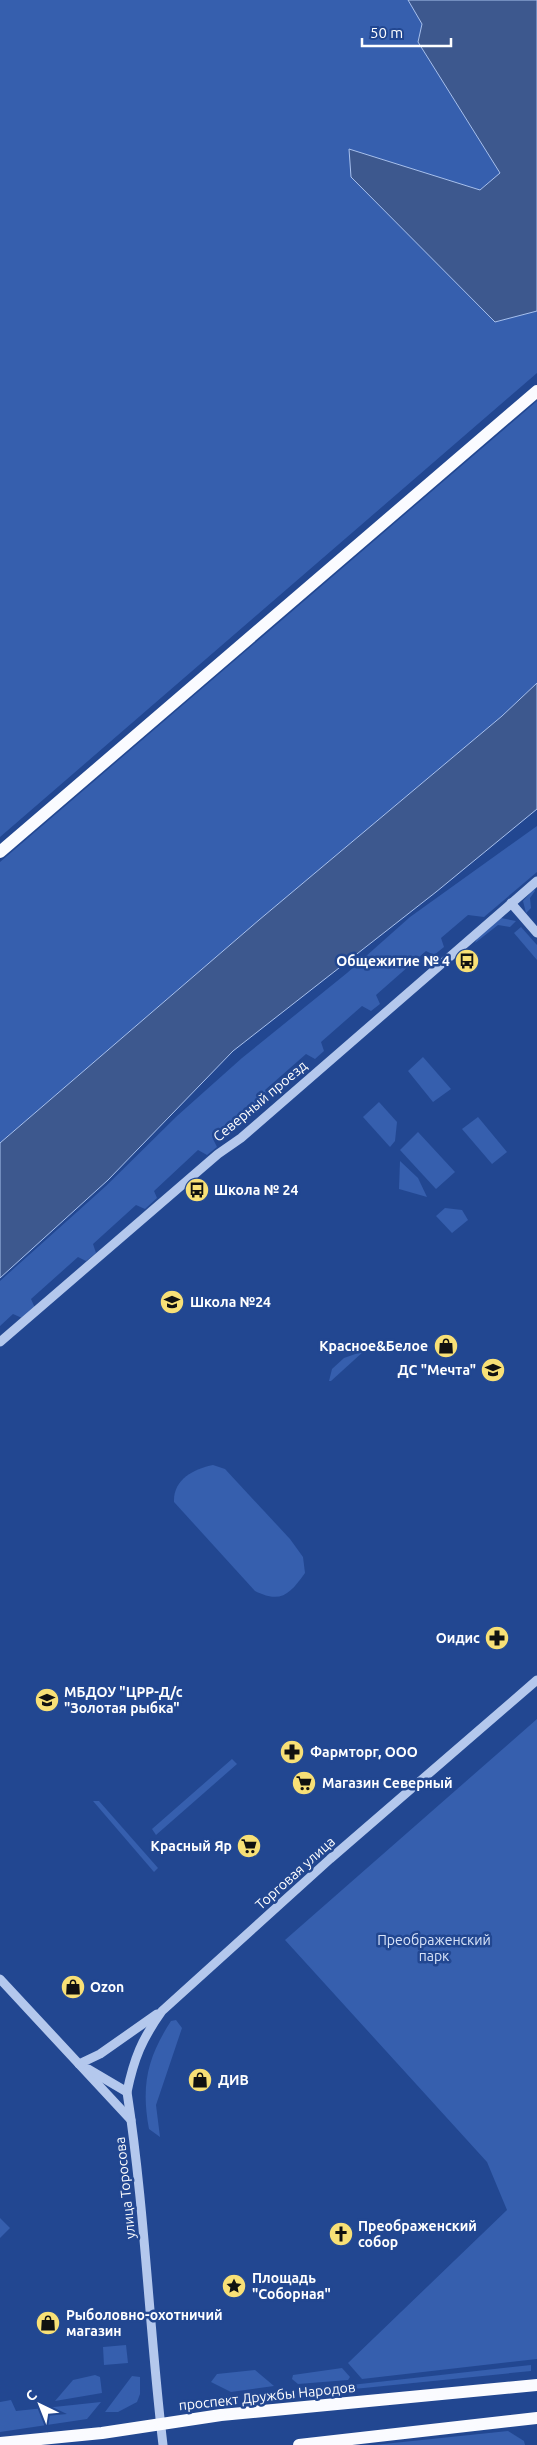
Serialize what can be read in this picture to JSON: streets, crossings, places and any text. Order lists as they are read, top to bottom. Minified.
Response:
{"streets":{"main road":["проспект Дружбы Народов"],"street":["Северный проезд","Торговая улица","улица Торосова"]},"crossings":[["Торговая улица","улица Торосова"],["улица Торосова","проспект Дружбы Народов"]],"parks":["Преображенский парк"],"places":{"bus stop":["Общежитие № 4","Школа № 24"],"school or university":["Школа №24","ДС \"Мечта\"","МБДОУ \"ЦРР-Д/с \"Золотая рыбка\""],"shop":["Красное&Белое","Ozon","ДИВ","Рыболовно-охотничий магазин"],"pharmacy":["Оидис","Фармторг, ООО"],"supermarket":["Магазин Северный","Красный Яр"],"church":["Преображенский собор"],"place":["Площадь \"Соборная\""]},"scale_bar":"50 m","north":"top left"}
